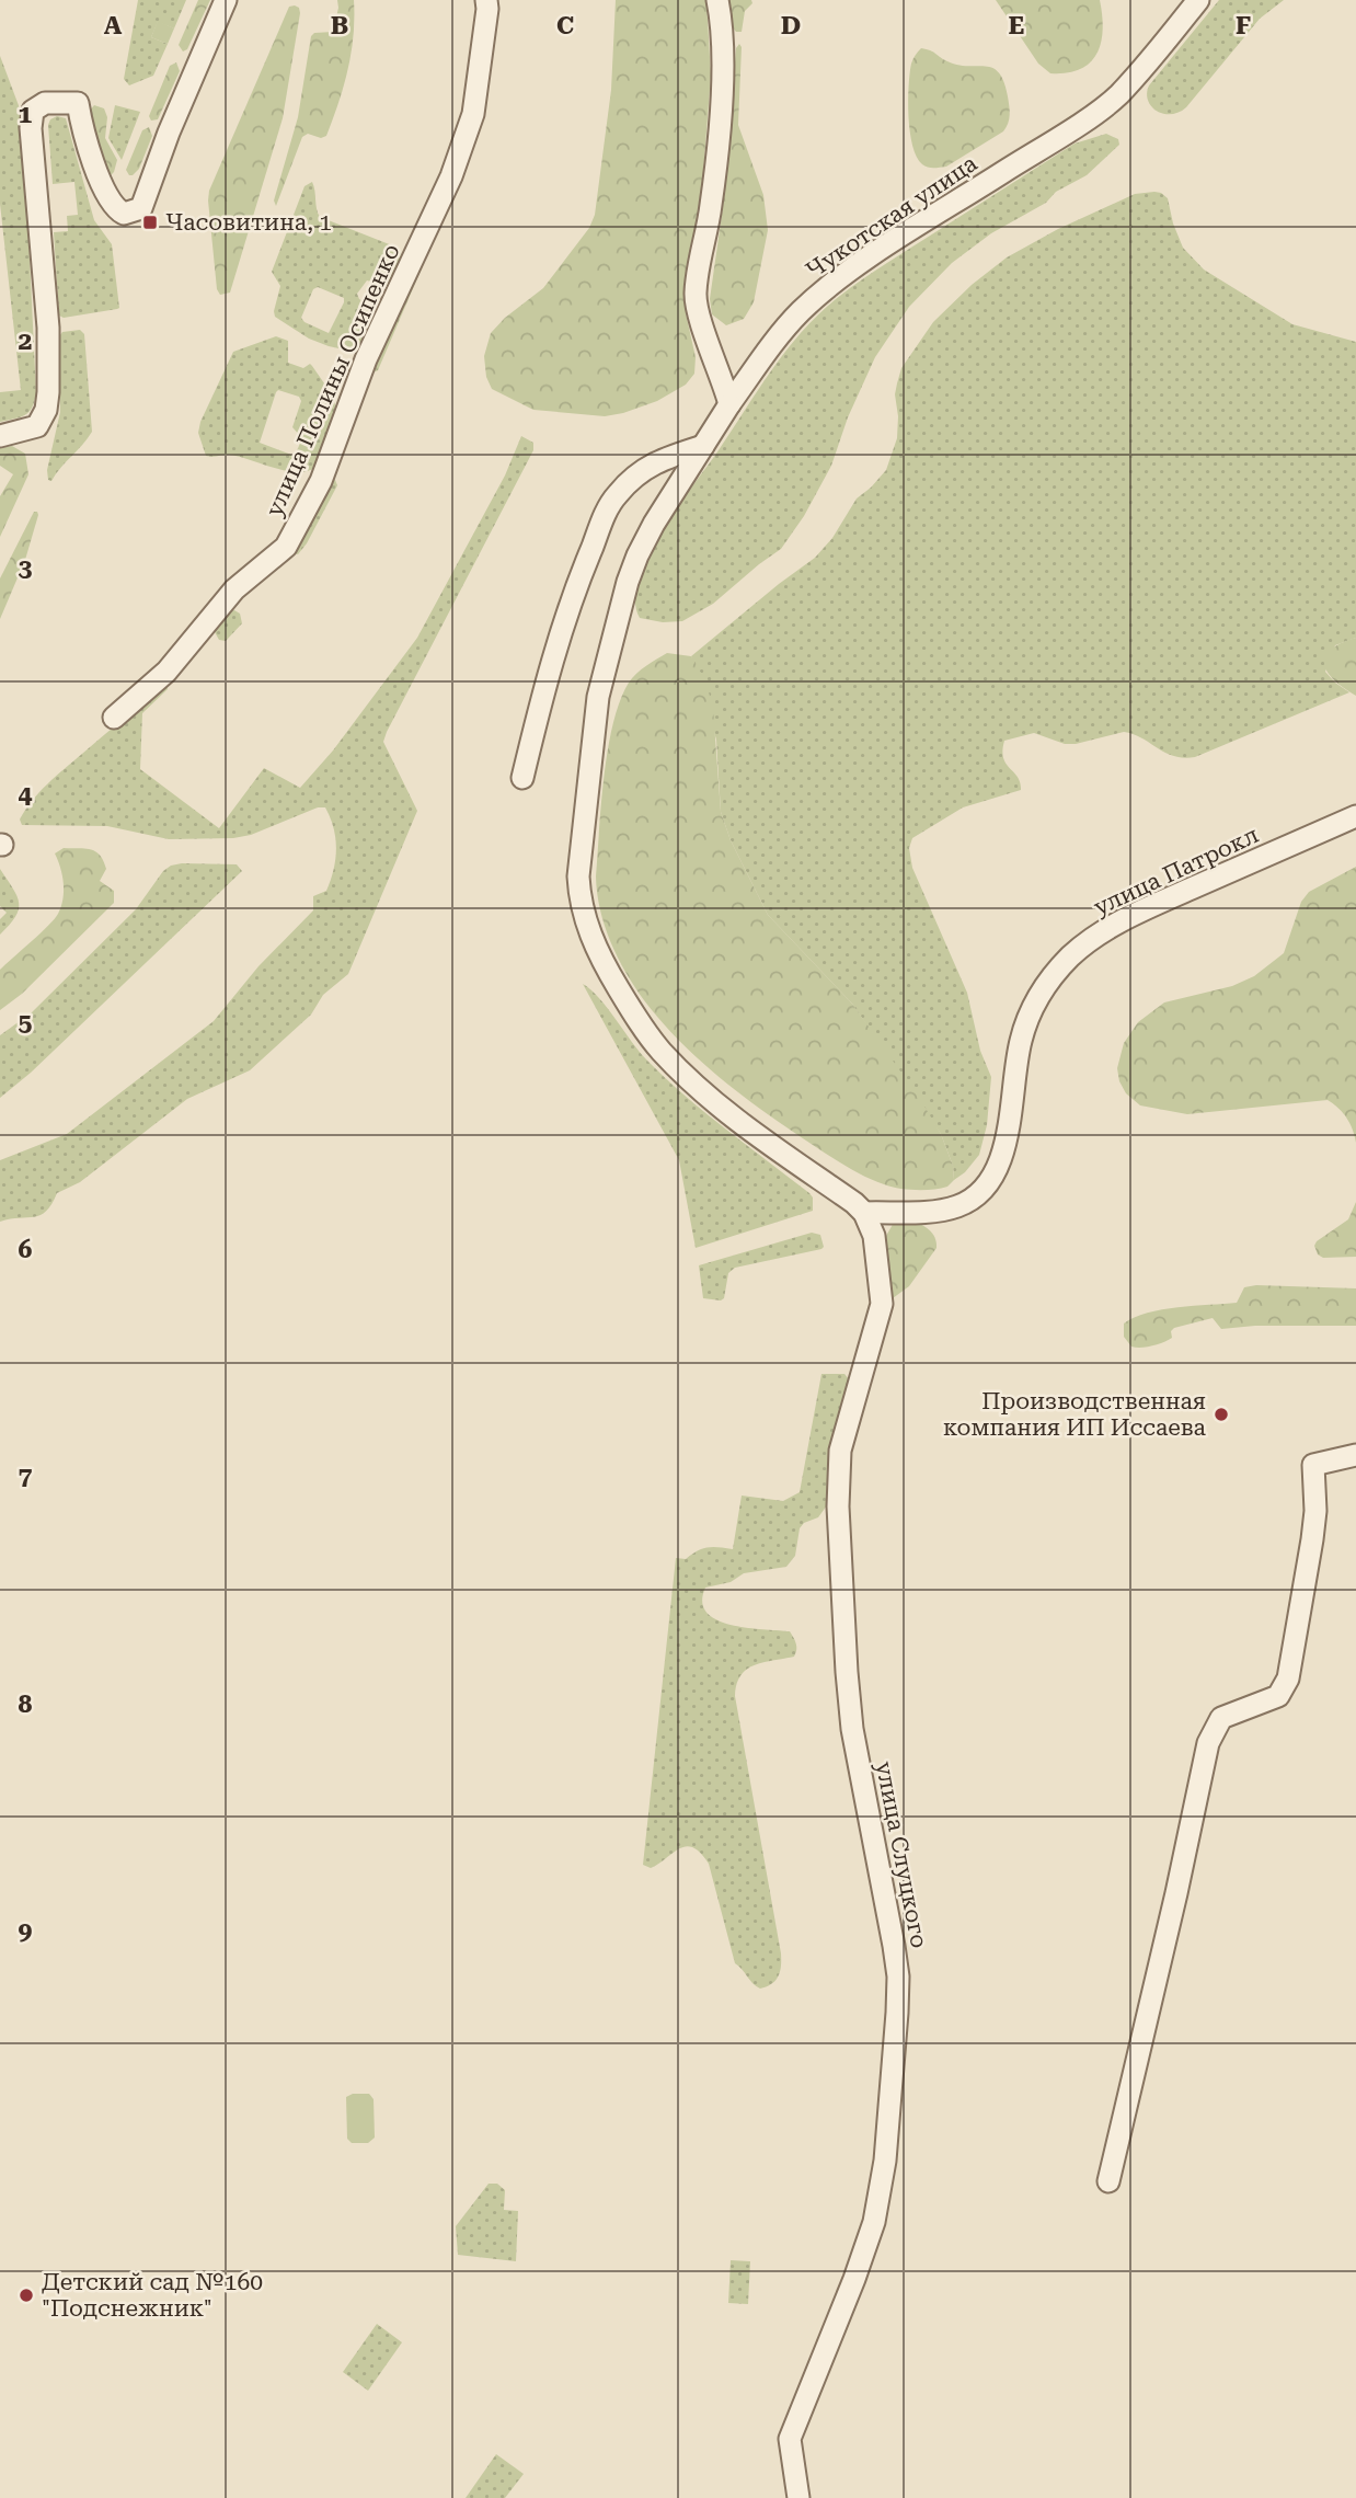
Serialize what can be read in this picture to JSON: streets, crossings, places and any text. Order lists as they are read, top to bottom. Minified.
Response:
{"streets":{"street":["Чукотская улица","улица Полины Осипенко","улица Патрокл","улица Слуцкого"]},"crossings":[["Чукотская улица","улица Патрокл"],["Чукотская улица","улица Слуцкого"],["улица Патрокл","улица Слуцкого"]],"places":{"transit":["Часовитина, 1"],"other":["Производственная компания ИП Иссаева","Детский сад №160 \"Подснежник\""]},"grid":{"columns":["A","B","C","D","E","F"],"rows":["1","2","3","4","5","6","7","8","9"]}}
